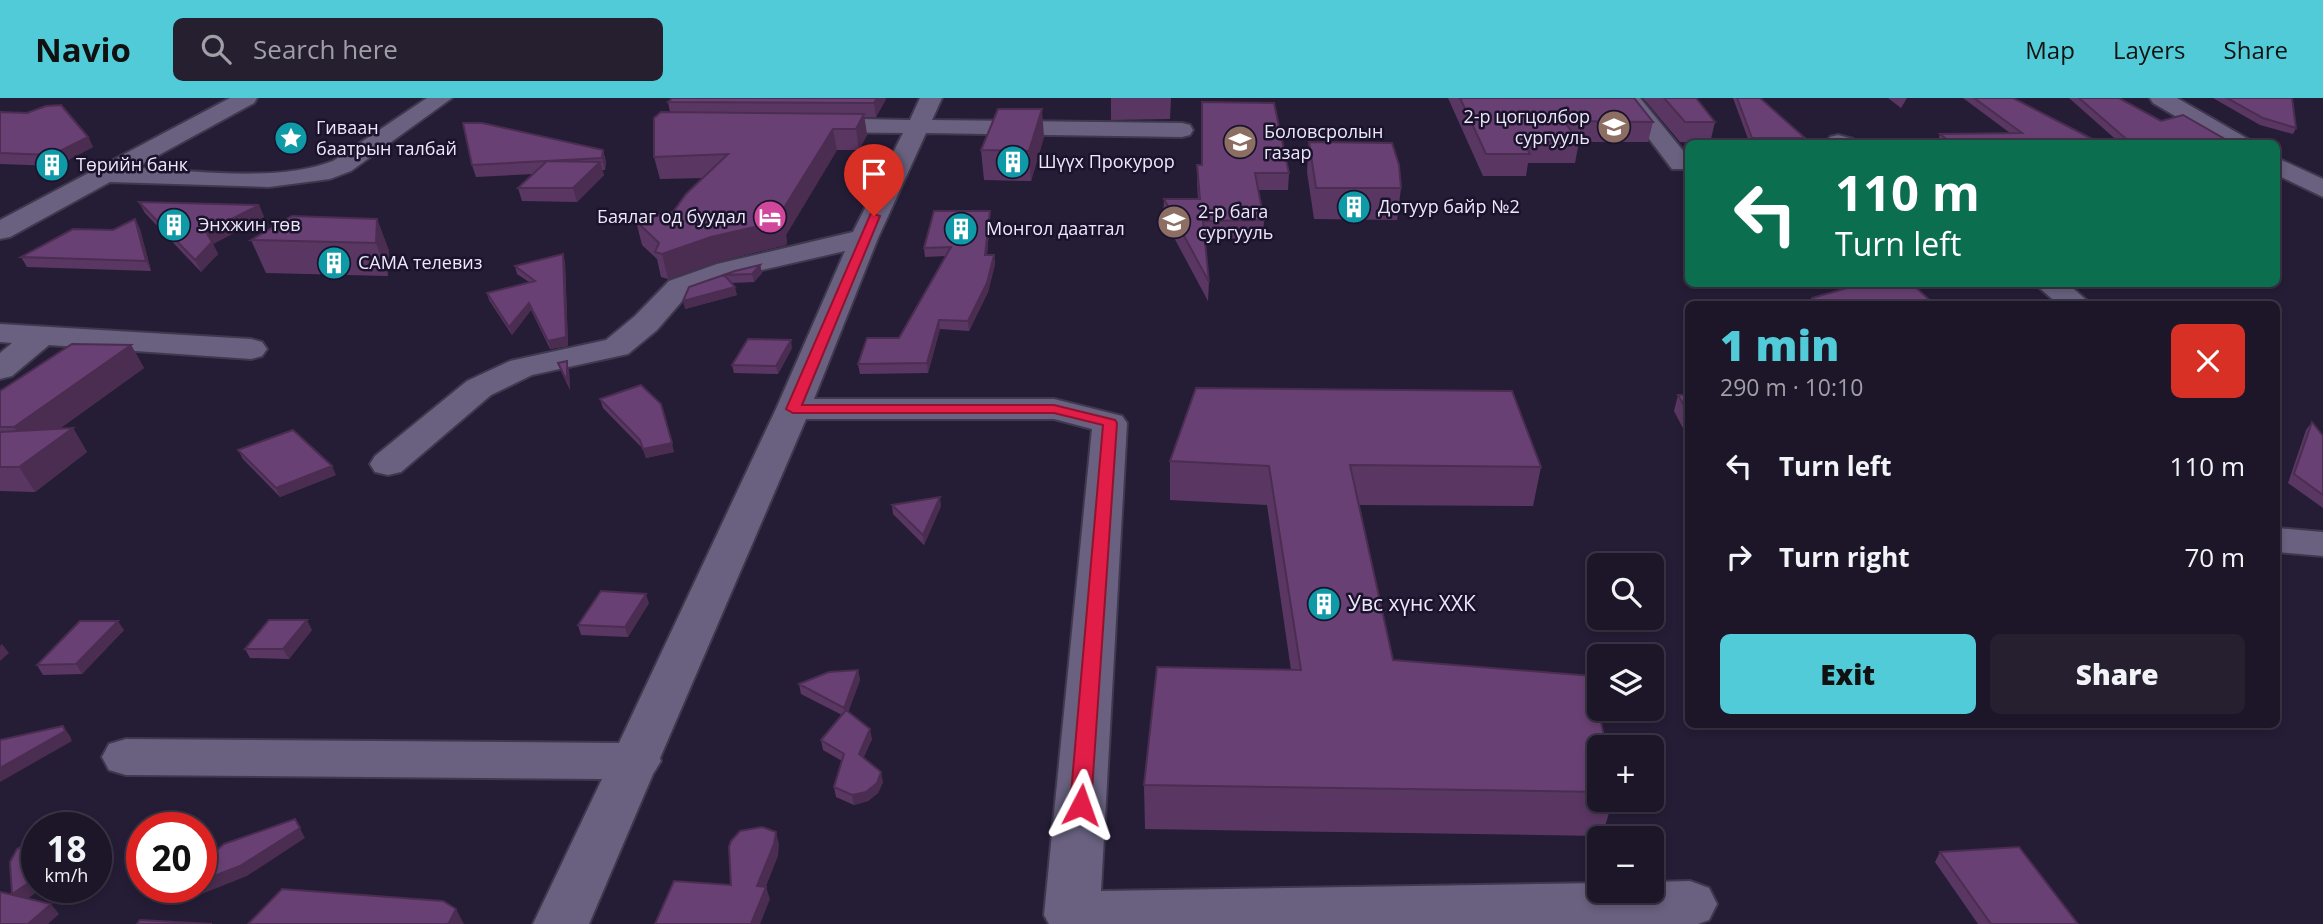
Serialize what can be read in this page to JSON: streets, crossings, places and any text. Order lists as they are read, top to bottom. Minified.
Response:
{"places":{"school or university":["2-р цогцолбор сургууль","Боловсролын газар","2-р бага сургууль"],"place":["Гиваан баатрын талбай"],"building":["Шүүх Прокурор","Төрийн банк","Дотуур байр №2","Энхжин төв","Монгол даатгал","САМА телевиз","Увс хүнс ХХК"],"hotel":["Баялаг од буудал"]},"page":{"header":"Navio","search":"Search here","nav":["Map","Layers","Share"],"turn":["110 m","Turn left"],"heading":["1 min","290 m · 10:10"],"list":[{"name":"Turn left","value":"110 m"},{"name":"Turn right","value":"70 m"}],"map_buttons":["+","−"],"buttons":["Exit","Share"],"speed":"18 km/h","limit":"20"}}
